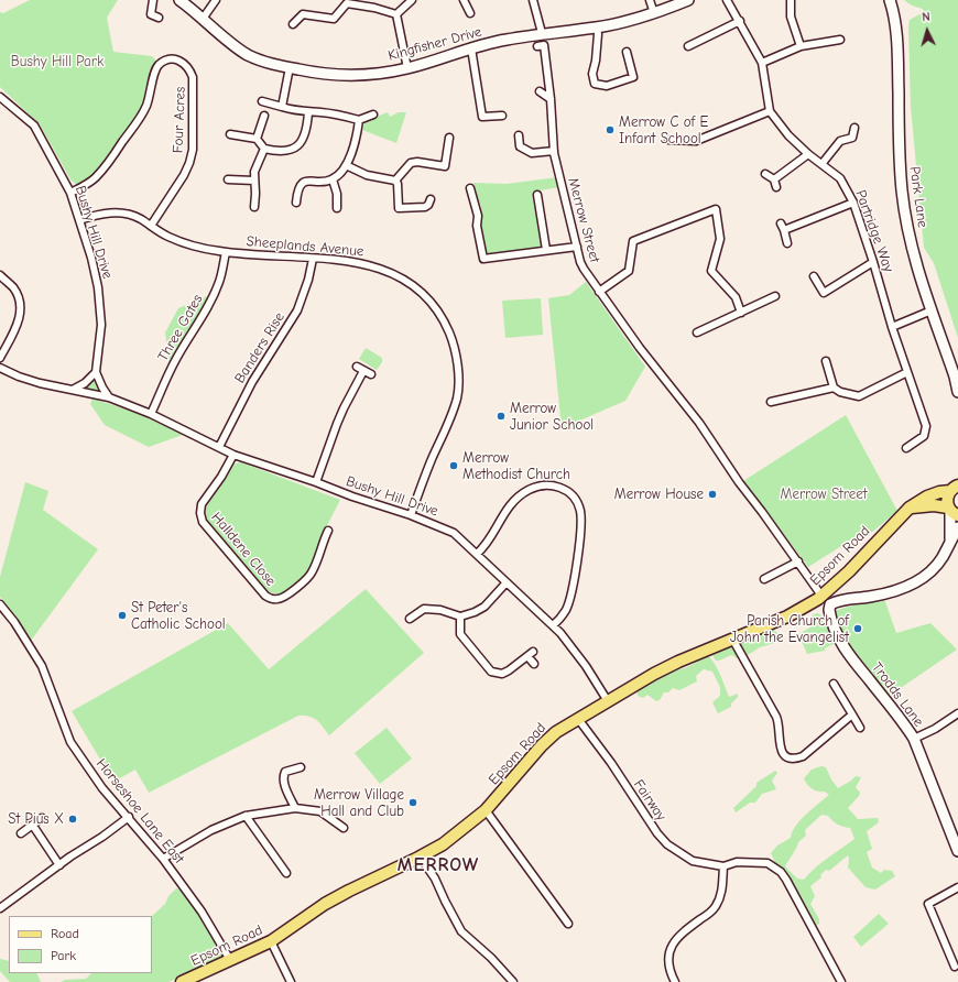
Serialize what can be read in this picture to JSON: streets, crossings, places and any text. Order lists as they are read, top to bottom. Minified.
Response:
{"streets":{"main road":["Epsom Road"],"street":["Kingfisher Drive","Four Acres","Park Lane","Merrow Street","Partridge Way","Bushy Hill Drive","Sheeplands Avenue","Three Gates","Banders Rise","Halldene Close","Trodds Lane","Fairway","Horseshoe Lane East"]},"crossings":[["Four Acres","Bushy Hill Drive"],["Four Acres","Sheeplands Avenue"],["Merrow Street","Epsom Road"],["Bushy Hill Drive","Sheeplands Avenue"],["Bushy Hill Drive","Three Gates"],["Bushy Hill Drive","Banders Rise"],["Bushy Hill Drive","Halldene Close"],["Bushy Hill Drive","Epsom Road"],["Sheeplands Avenue","Three Gates"],["Sheeplands Avenue","Banders Rise"],["Epsom Road","Trodds Lane"],["Epsom Road","Fairway"],["Epsom Road","Horseshoe Lane East"]],"districts":["MERROW"],"parks":["Bushy Hill Park","Merrow Street"],"places":["Merrow C of E Infant School","Merrow Junior School","Merrow Methodist Church","Merrow House","St Peter's Catholic School","Parish Church of John the Evangelist","Merrow Village Hall and Club","St Pius X"],"legend":["Road","Park"],"north":"top"}
